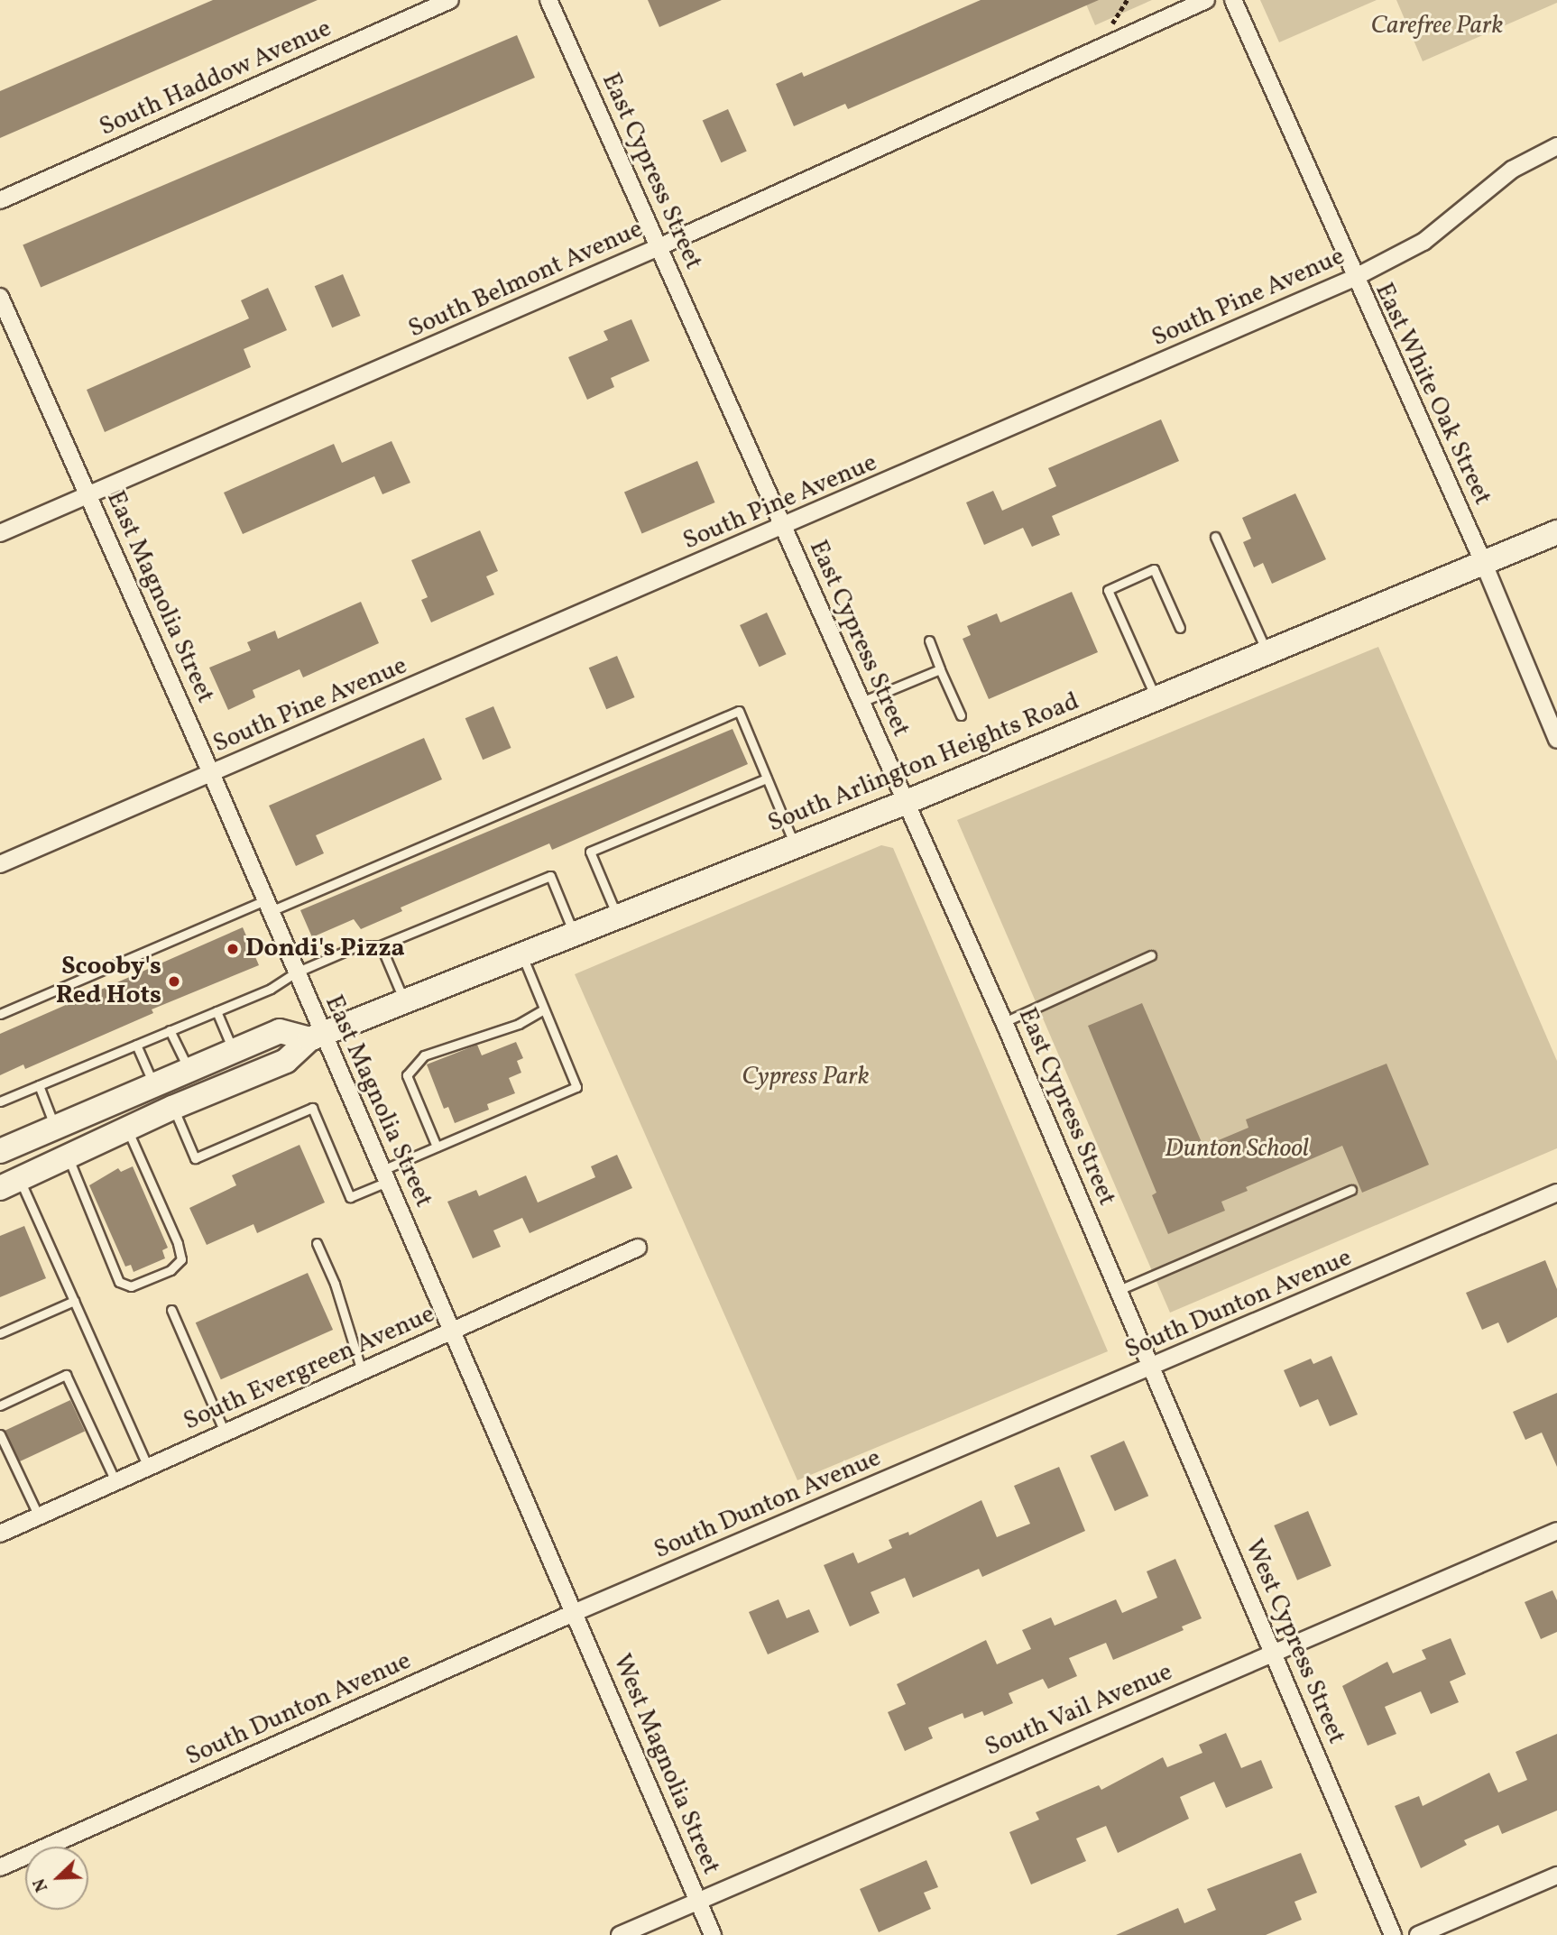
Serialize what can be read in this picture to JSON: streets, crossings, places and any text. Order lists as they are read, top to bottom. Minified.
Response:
{"streets":{"main road":["South Arlington Heights Road"],"street":["South Haddow Avenue","East Cypress Street","South Belmont Avenue","South Pine Avenue","East White Oak Street","East Magnolia Street","South Dunton Avenue","South Evergreen Avenue","West Cypress Street","South Vail Avenue","West Magnolia Street"]},"crossings":[["East Cypress Street","South Belmont Avenue"],["East Cypress Street","South Pine Avenue"],["East Cypress Street","South Arlington Heights Road"],["East Cypress Street","South Dunton Avenue"],["East Cypress Street","West Cypress Street"],["South Belmont Avenue","East Magnolia Street"],["South Pine Avenue","East White Oak Street"],["South Pine Avenue","East Magnolia Street"],["East White Oak Street","South Arlington Heights Road"],["East Magnolia Street","South Arlington Heights Road"],["East Magnolia Street","South Dunton Avenue"],["East Magnolia Street","South Evergreen Avenue"],["East Magnolia Street","West Magnolia Street"],["South Dunton Avenue","West Cypress Street"],["South Dunton Avenue","West Magnolia Street"],["West Cypress Street","South Vail Avenue"],["South Vail Avenue","West Magnolia Street"]],"parks":["Carefree Park","Cypress Park","Dunton School"],"places":["Dondi's Pizza","Scooby's Red Hots"],"north":"bottom left"}
